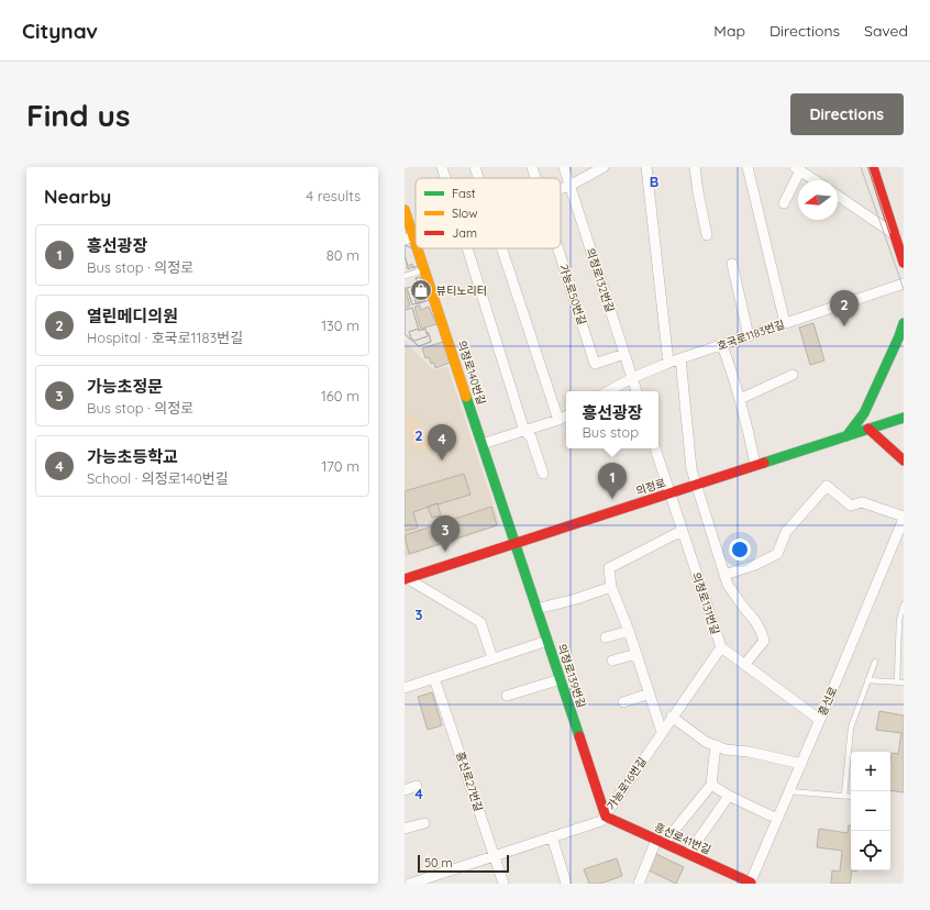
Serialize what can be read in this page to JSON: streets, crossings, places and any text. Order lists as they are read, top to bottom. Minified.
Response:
{"streets":{"street":["의정로132번길","가능로50번길","호국로1183번길","의정로140번길","의정로","의정로131번길","의정로139번길","흥선로","흥선로27번길","가능로16번길","흥선로41번길"]},"crossings":[["의정로132번길","가능로50번길"],["의정로132번길","호국로1183번길"],["의정로140번길","의정로"],["의정로140번길","의정로139번길"],["의정로","의정로131번길"],["의정로","의정로139번길"],["의정로131번길","흥선로"],["의정로131번길","가능로16번길"],["의정로139번길","가능로16번길"],["의정로139번길","흥선로41번길"],["흥선로","흥선로41번길"],["흥선로27번길","가능로16번길"],["가능로16번길","흥선로41번길"]],"places":{"shop":["뷰티노리터"]},"legend":["Fast","Slow","Jam"],"scale_bar":"50 m","north":"left","page":{"header":"Citynav","nav":["Map","Directions","Saved"],"buttons":"Directions","title":"Find us","heading":["Nearby","4 results"],"list":[{"mark":"1","name":"흥선광장","note":"Bus stop · 의정로","value":"80 m"},{"mark":"2","name":"열린메디의원","note":"Hospital · 호국로1183번길","value":"130 m"},{"mark":"3","name":"가능초정문","note":"Bus stop · 의정로","value":"160 m"},{"mark":"4","name":"가능초등학교","note":"School · 의정로140번길","value":"170 m"}],"pins":["2","4","1","3"],"popup":["흥선광장","Bus stop"],"map_buttons":["+","−"],"scale":"50 m"},"grid":{"columns":["B"],"rows":["2","3","4"]}}
